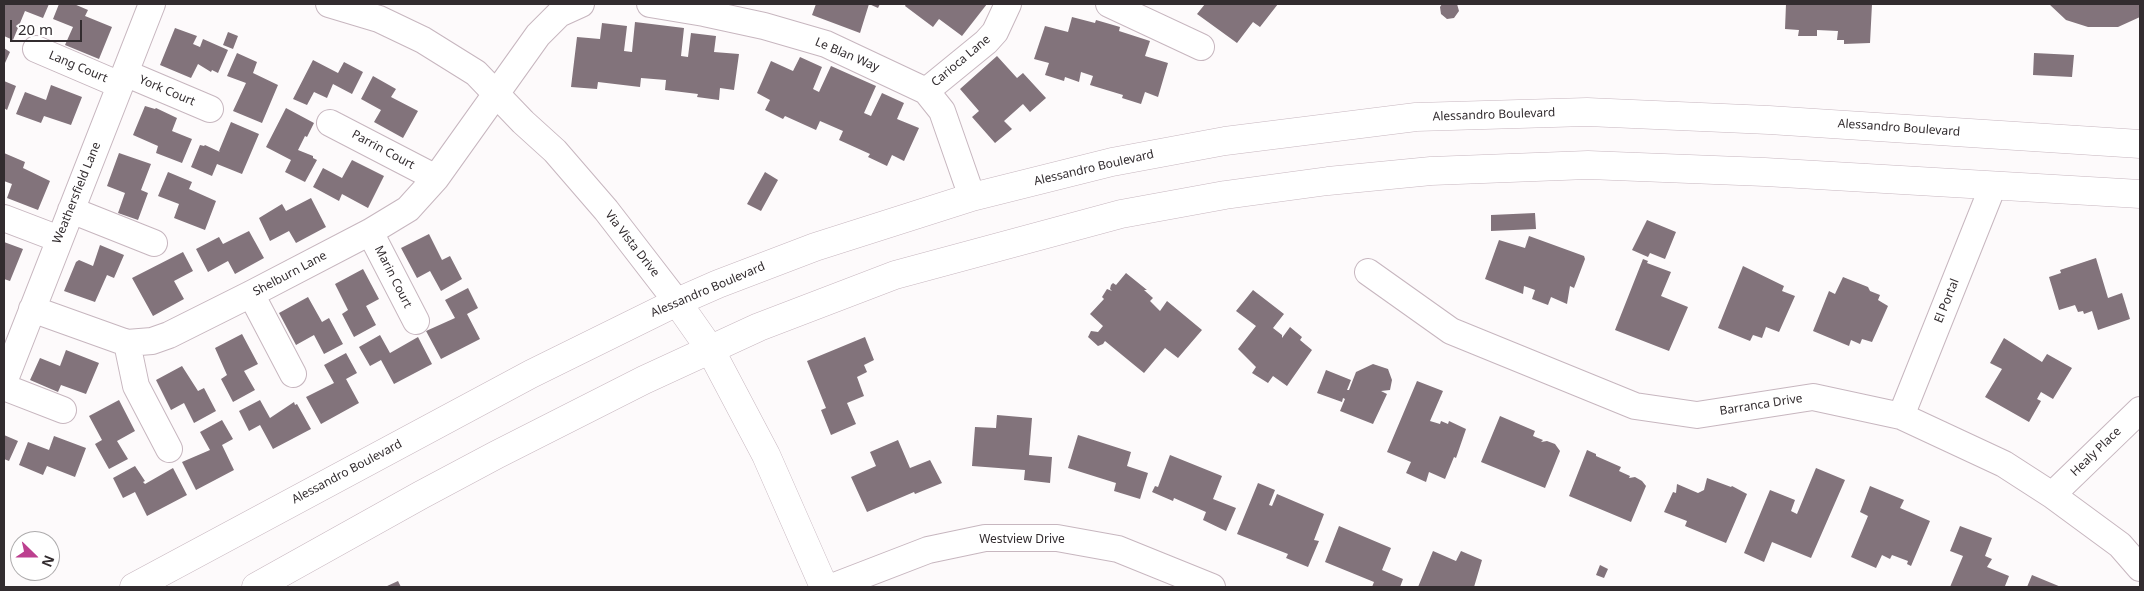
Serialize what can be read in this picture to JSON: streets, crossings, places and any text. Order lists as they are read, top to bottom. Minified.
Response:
{"streets":{"main road":["Alessandro Boulevard","Via Vista Drive"],"street":["Le Blan Way","Carioca Lane","Lang Court","York Court","Parrin Court","Weathersfield Lane","Shelburn Lane","Marin Court","El Portal","Barranca Drive","Healy Place","Westview Drive"]},"crossings":[["Le Blan Way","Carioca Lane"],["Le Blan Way","Alessandro Boulevard"],["Lang Court","York Court"],["Lang Court","Weathersfield Lane"],["York Court","Weathersfield Lane"],["Alessandro Boulevard","Via Vista Drive"],["Parrin Court","Shelburn Lane"],["Weathersfield Lane","Shelburn Lane"],["Via Vista Drive","Shelburn Lane"],["Shelburn Lane","Marin Court"],["El Portal","Barranca Drive"],["Barranca Drive","Healy Place"]],"scale_bar":"20 m","north":"right"}
